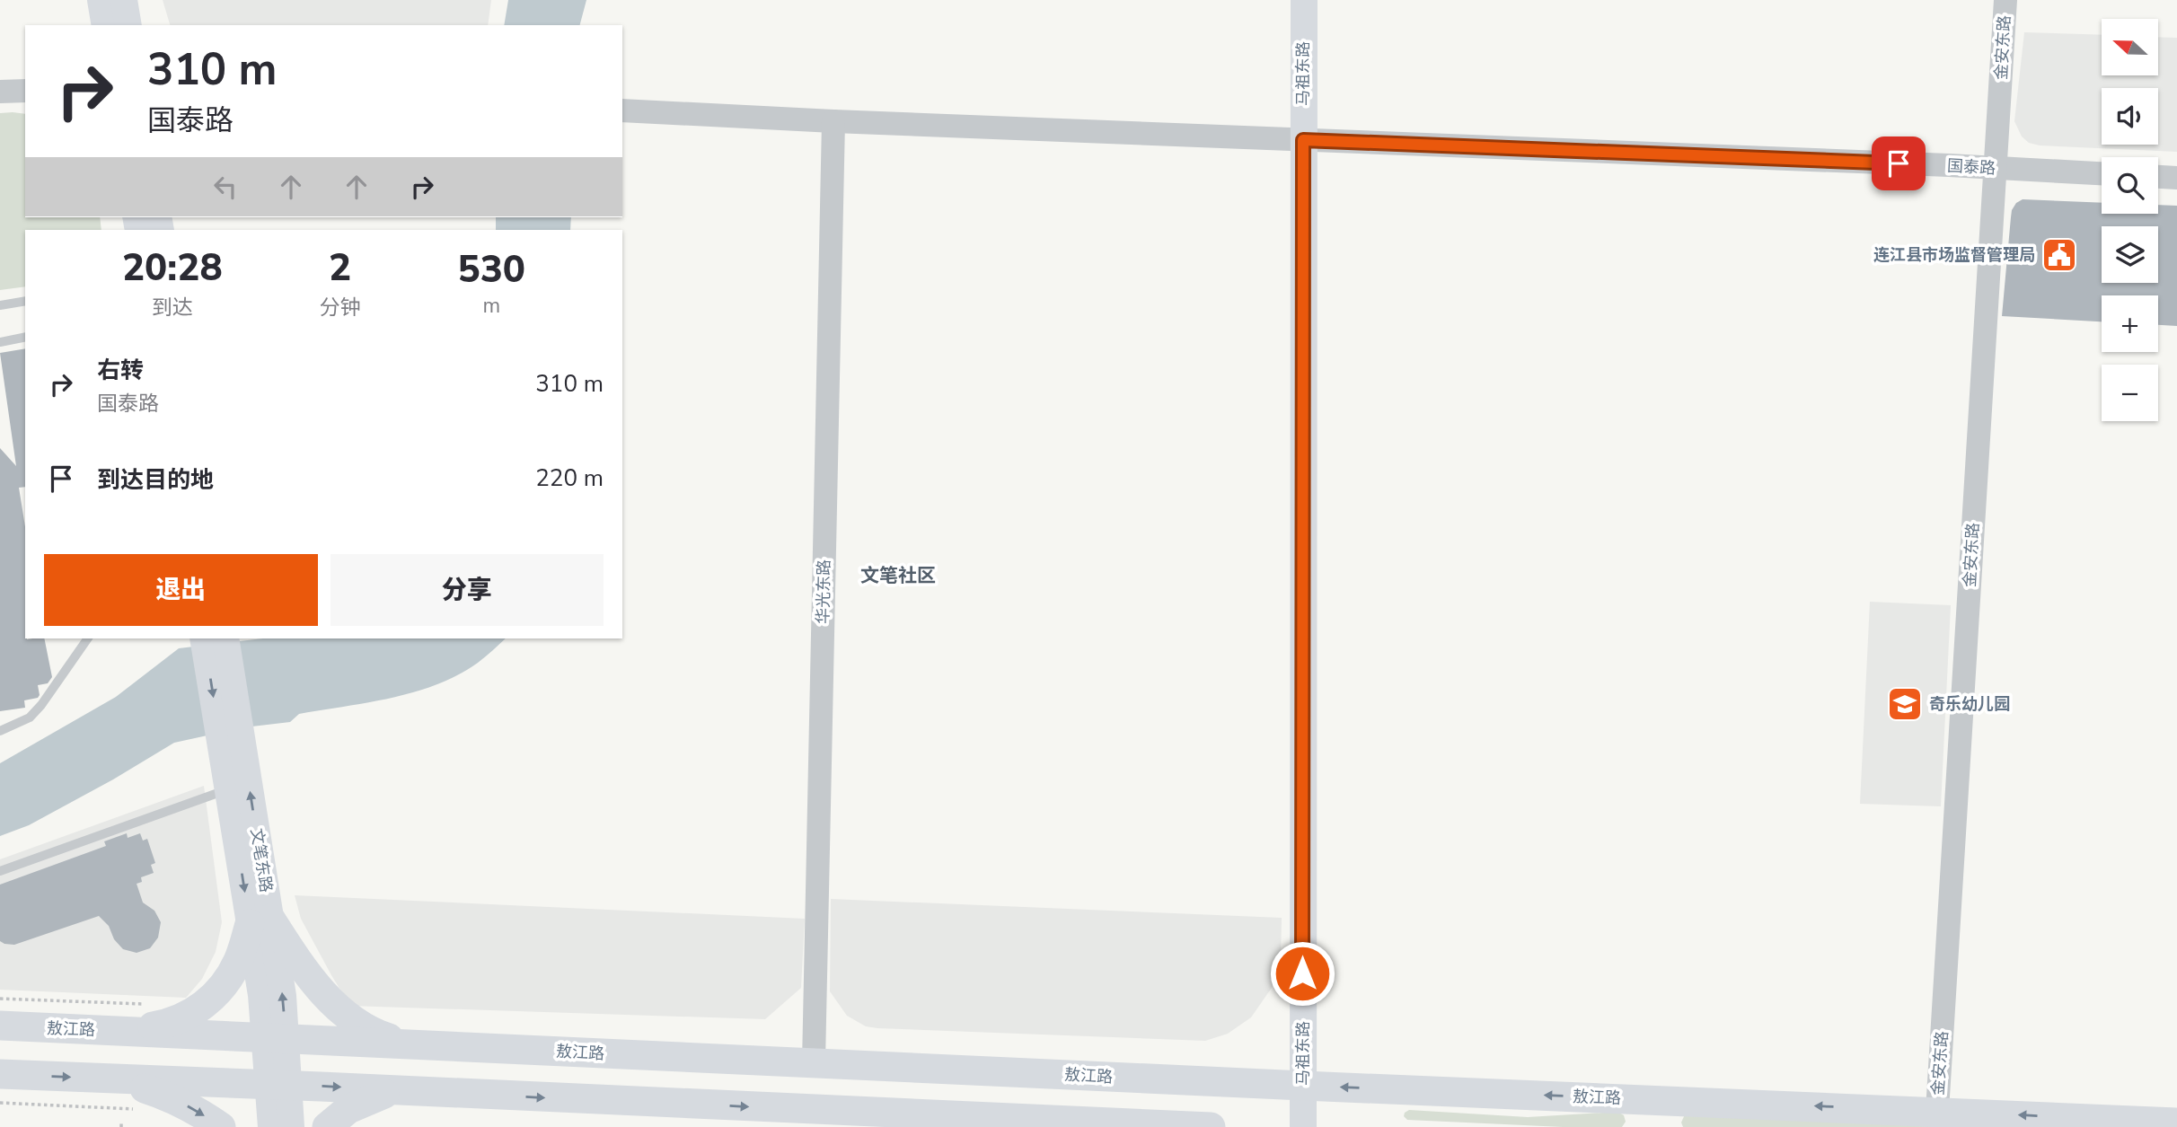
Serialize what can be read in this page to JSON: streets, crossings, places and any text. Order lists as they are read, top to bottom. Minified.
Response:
{"streets":{"main road":["马祖东路","文笔东路","敖江路"],"street":["金安东路","国泰路","华光东路"]},"crossings":[["金安东路","国泰路"],["金安东路","敖江路"],["马祖东路","国泰路"],["马祖东路","敖江路"],["国泰路","华光东路"],["华光东路","敖江路"],["文笔东路","敖江路"]],"one_way":["敖江路"],"districts":["文笔社区"],"places":{"public building":["连江县市场监督管理局"],"school or university":["奇乐幼儿园"]},"north":"left","page":{"map_buttons":["+","−"],"turn":["310 m","国泰路"],"eta":["20:28","到达","2","分钟","530","m"],"list":[{"name":"右转","note":"国泰路","value":"310 m"},{"name":"到达目的地","value":"220 m"}],"buttons":["退出","分享"]}}
